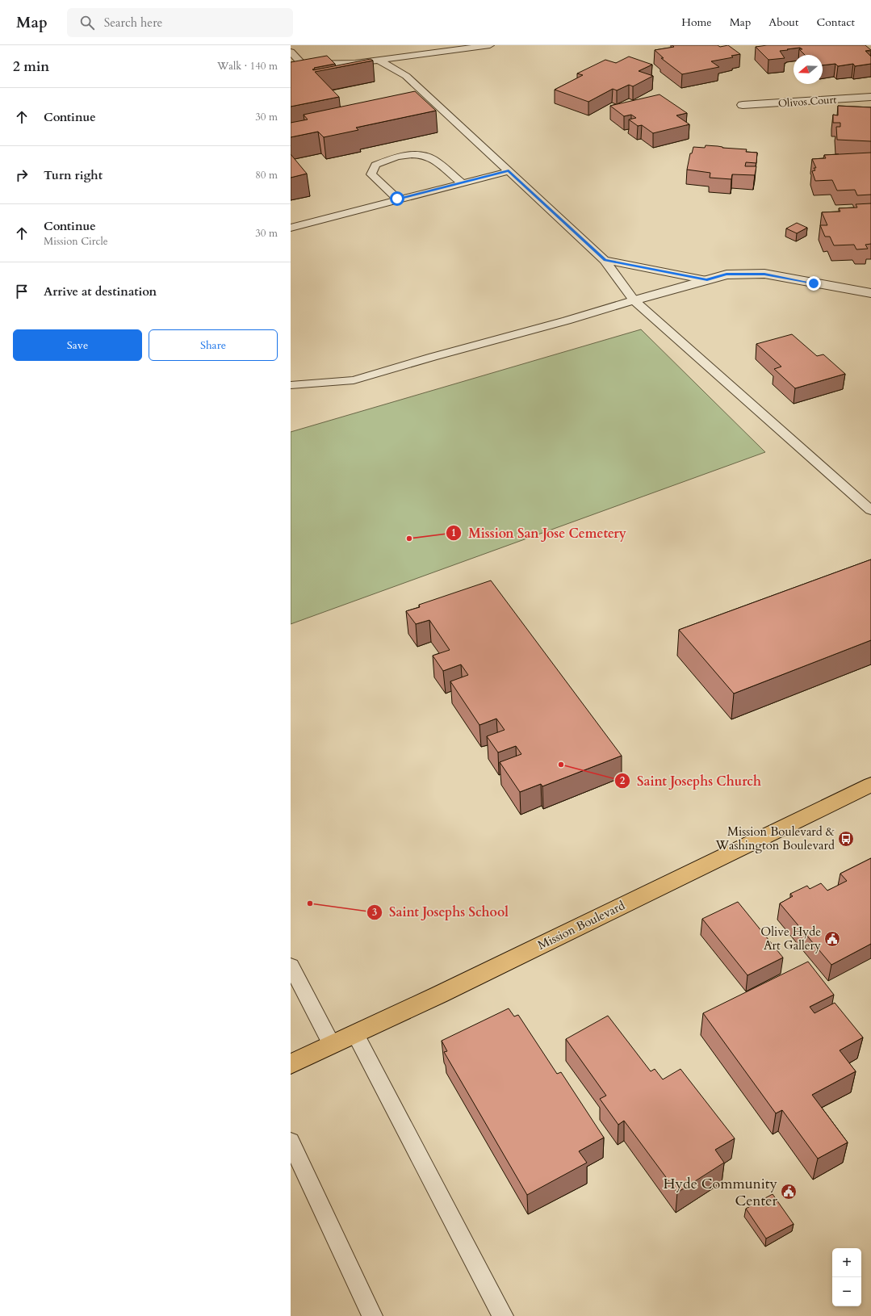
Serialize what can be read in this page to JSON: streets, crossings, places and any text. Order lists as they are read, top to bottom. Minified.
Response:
{"streets":{"main road":["Mission Boulevard"],"street":["Olivos Court"]},"places":{"other":["Mission San Jose Cemetery","Saint Josephs Church","Saint Josephs School"],"bus stop":["Mission Boulevard & Washington Boulevard"],"public building":["Olive Hyde Art Gallery","Hyde Community Center"]},"north":"left","page":{"header":"Map","search":"Search here","nav":["Home","Map","About","Contact"],"heading":["2 min","Walk · 140 m"],"list":[["Continue","30 m"],["Turn right","80 m"],["Continue","Mission Circle","30 m"],"Arrive at destination"],"buttons":["Save","Share"],"map_buttons":["+","−"]}}
